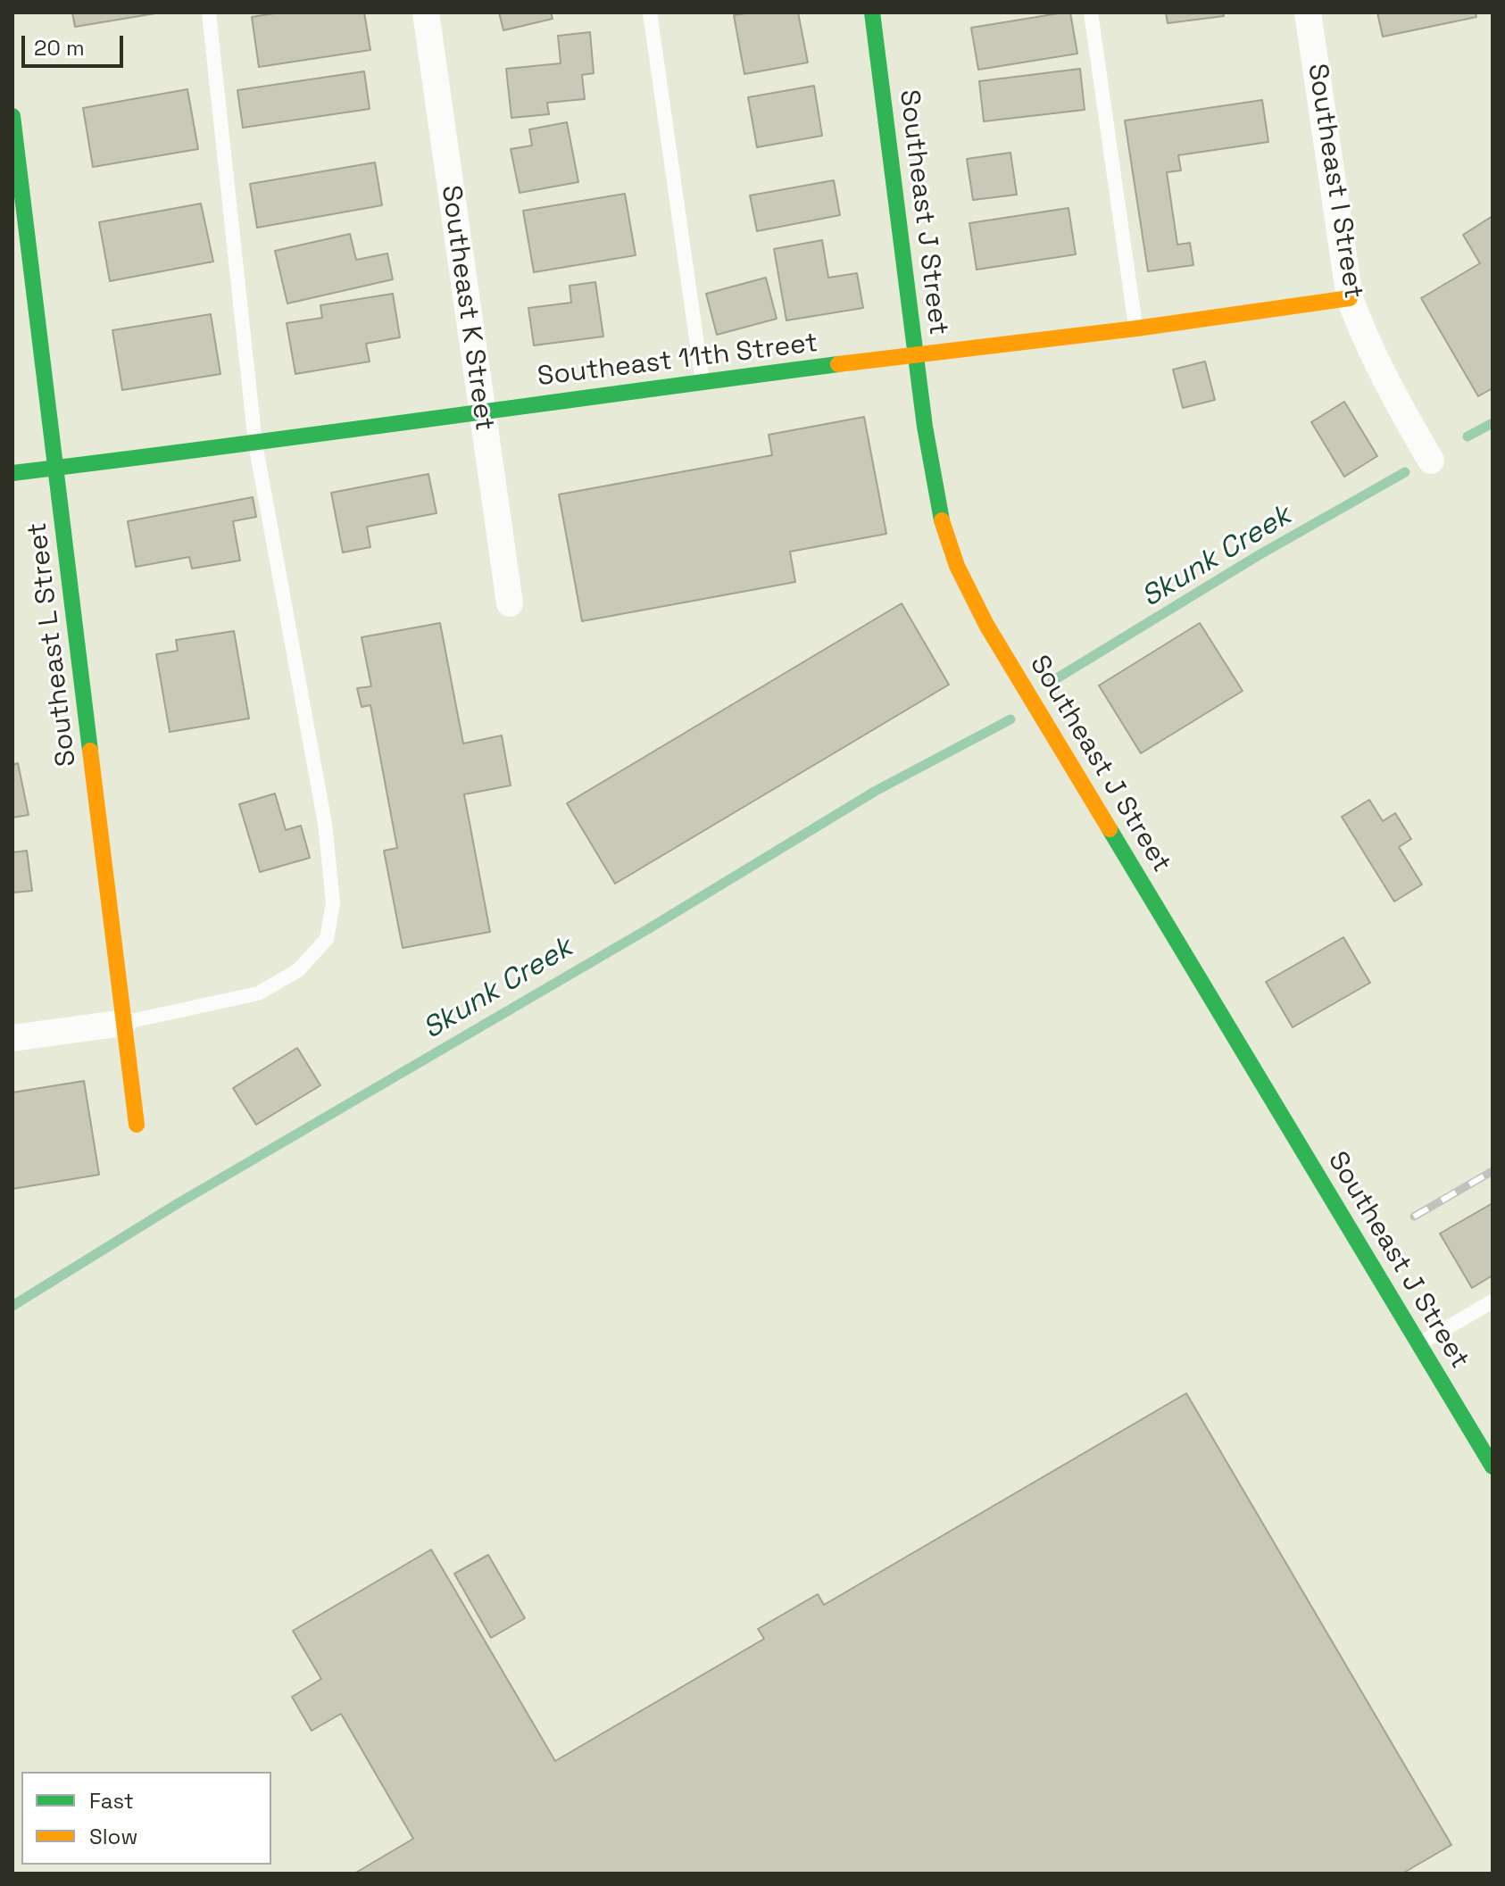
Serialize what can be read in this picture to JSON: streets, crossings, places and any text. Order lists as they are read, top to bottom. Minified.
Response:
{"streets":{"street":["Southeast I Street","Southeast J Street","Southeast K Street","Southeast 11th Street","Southeast L Street"]},"crossings":[["Southeast I Street","Southeast 11th Street"],["Southeast J Street","Southeast 11th Street"],["Southeast K Street","Southeast 11th Street"],["Southeast 11th Street","Southeast L Street"]],"water":["Skunk Creek"],"legend":["Fast","Slow"],"scale_bar":"20 m"}
